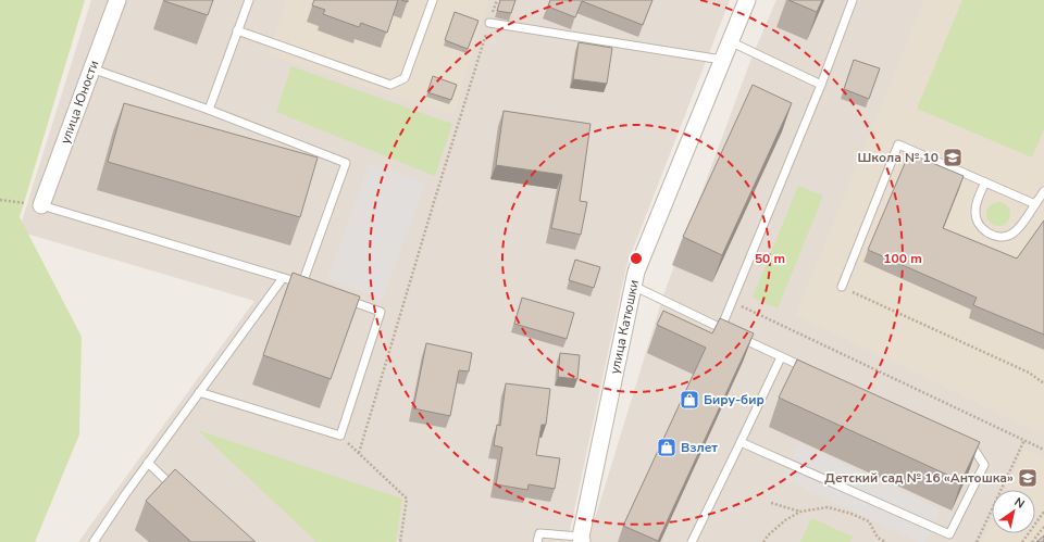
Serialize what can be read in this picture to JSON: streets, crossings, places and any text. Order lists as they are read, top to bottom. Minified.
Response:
{"streets":{"street":["улица Юности","улица Катюшки"]},"places":{"school or university":["Школа № 10","Детский сад № 16 «Антошка»"],"shop":["Биру-бир","Взлет"]},"north":"top right","rings":["50 m","100 m"]}
